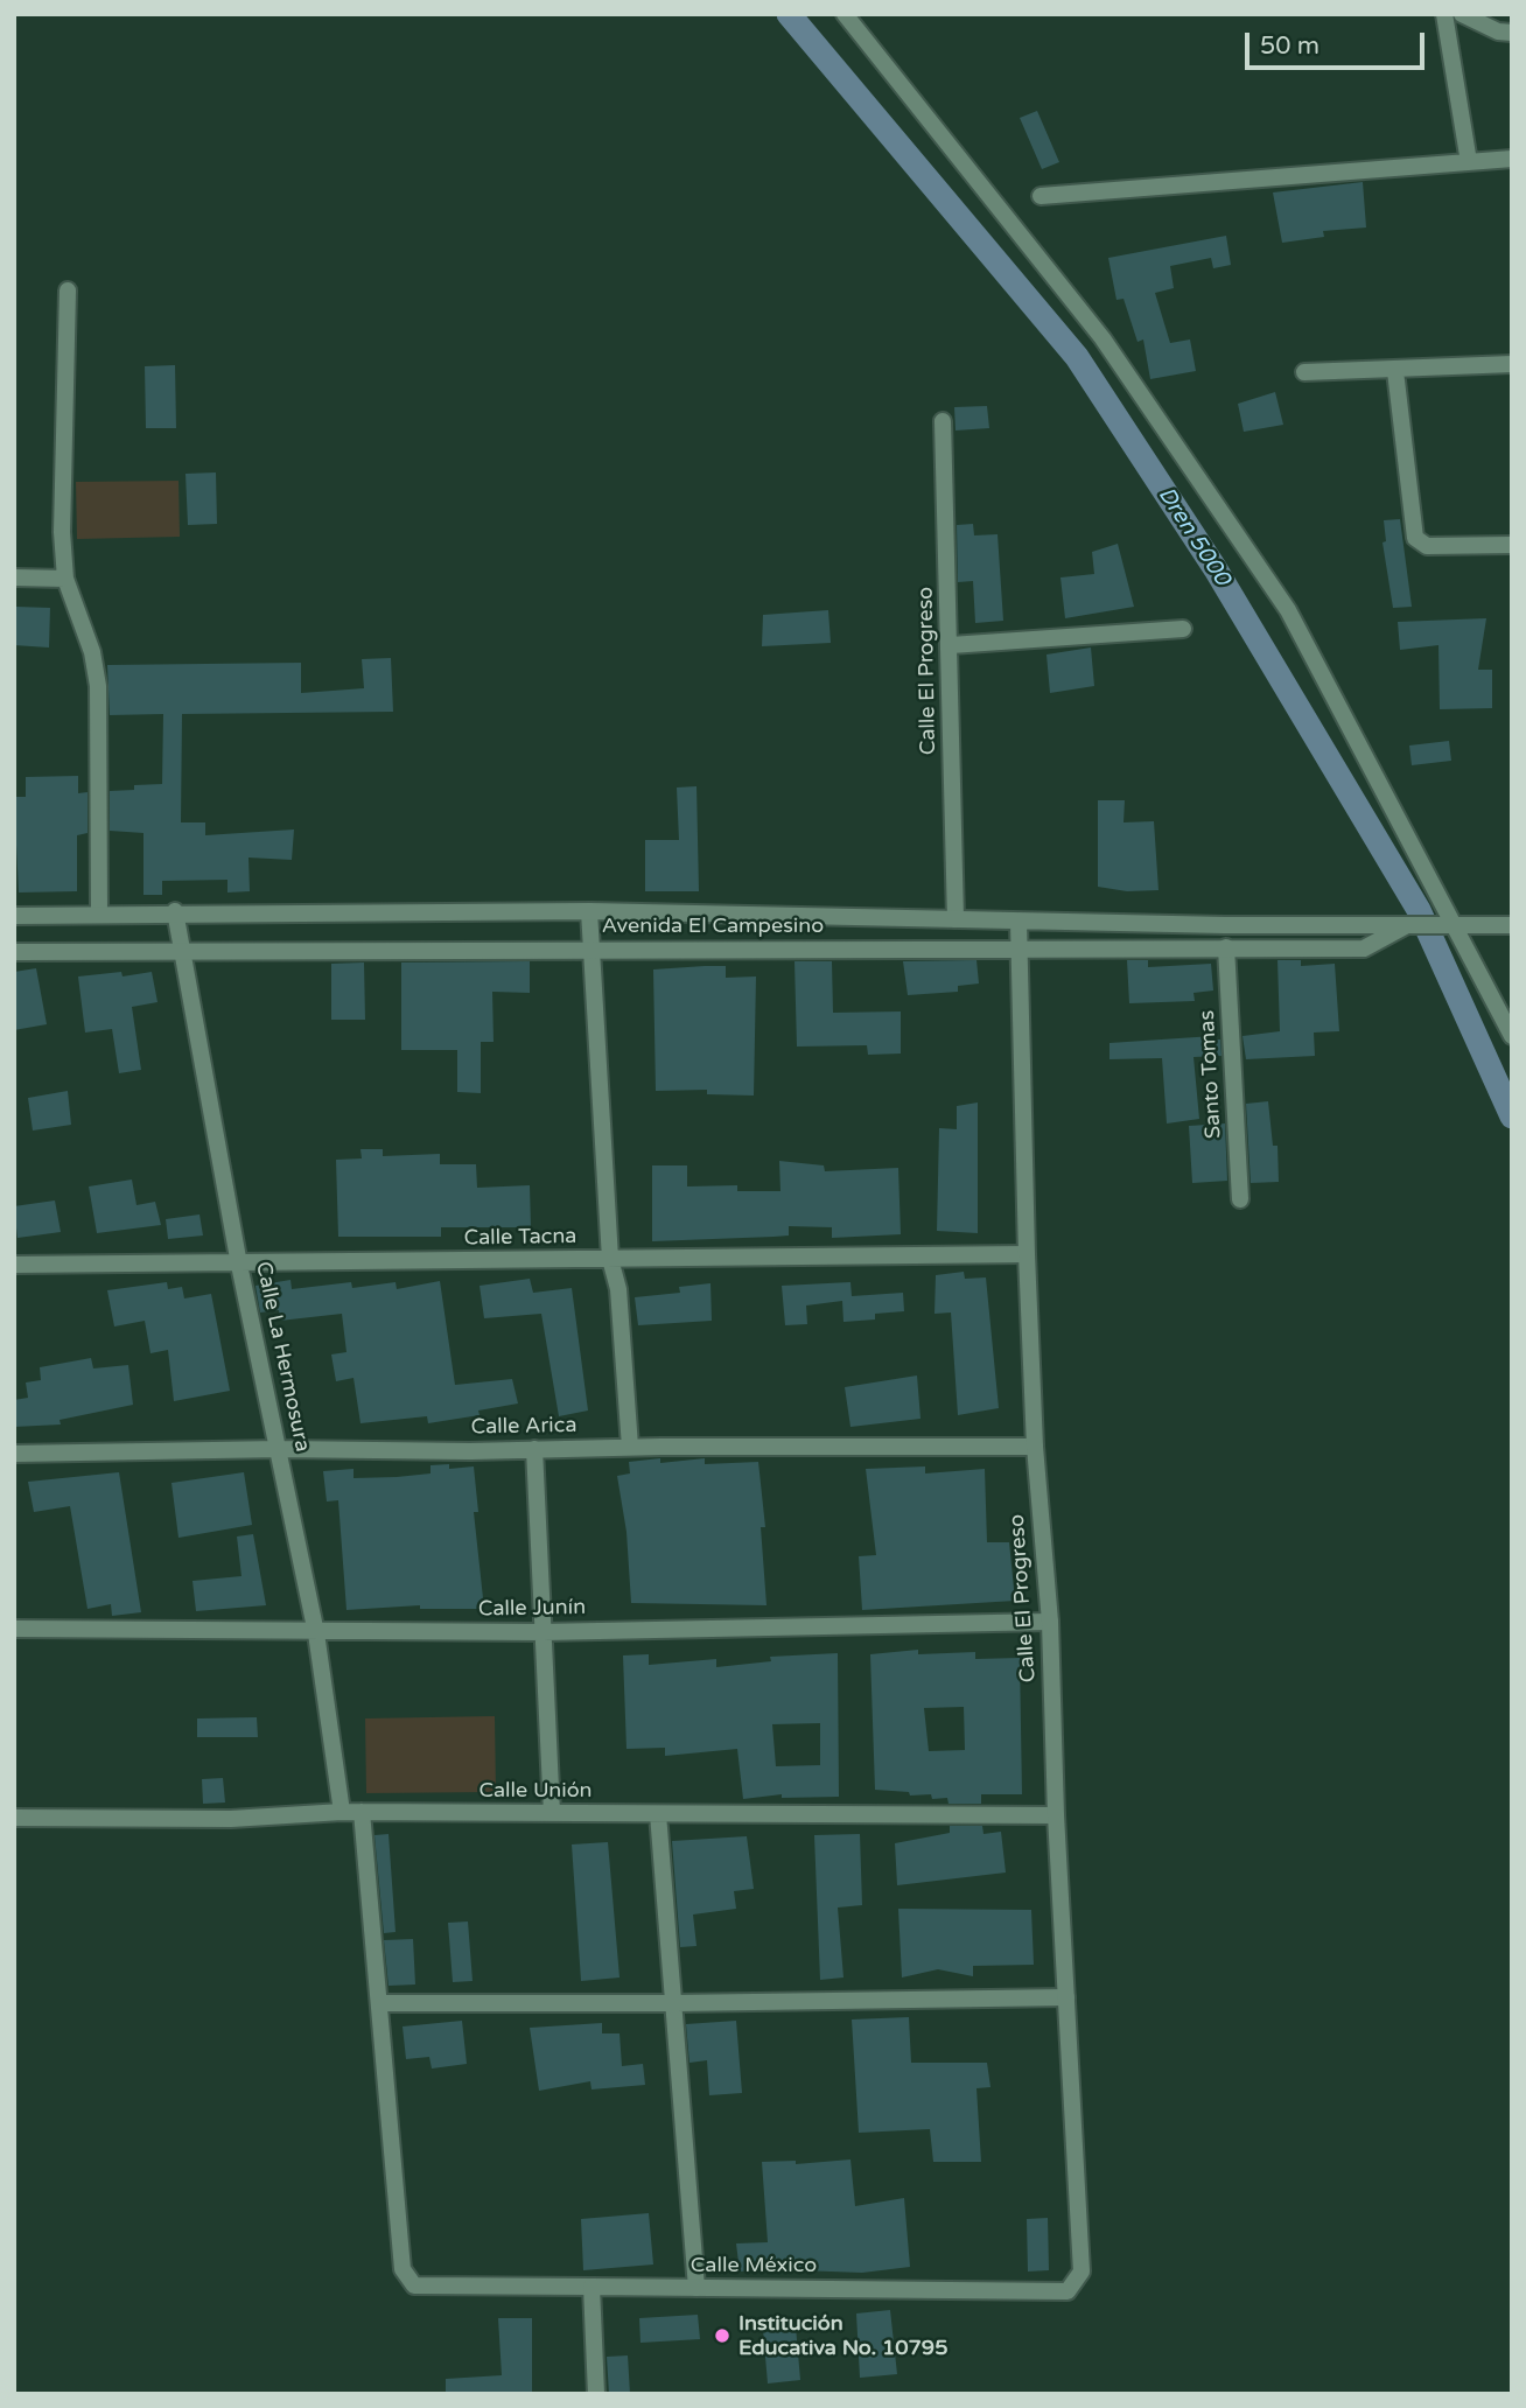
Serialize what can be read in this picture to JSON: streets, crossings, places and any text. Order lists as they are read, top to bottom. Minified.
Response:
{"streets":{"street":["Calle El Progreso","Avenida El Campesino","Santo Tomas","Calle Tacna","Calle La Hermosura","Calle Arica","Calle Junín","Calle Unión","Calle México"]},"crossings":[["Calle El Progreso","Avenida El Campesino"],["Calle El Progreso","Calle Tacna"],["Calle El Progreso","Calle Arica"],["Calle El Progreso","Calle Junín"],["Calle El Progreso","Calle Unión"],["Calle El Progreso","Calle México"],["Avenida El Campesino","Santo Tomas"],["Avenida El Campesino","Calle La Hermosura"],["Calle Tacna","Calle La Hermosura"],["Calle La Hermosura","Calle Arica"],["Calle La Hermosura","Calle Junín"],["Calle La Hermosura","Calle Unión"]],"water":["Dren 5000"],"places":["Institución Educativa No. 10795"],"scale_bar":"50 m"}
